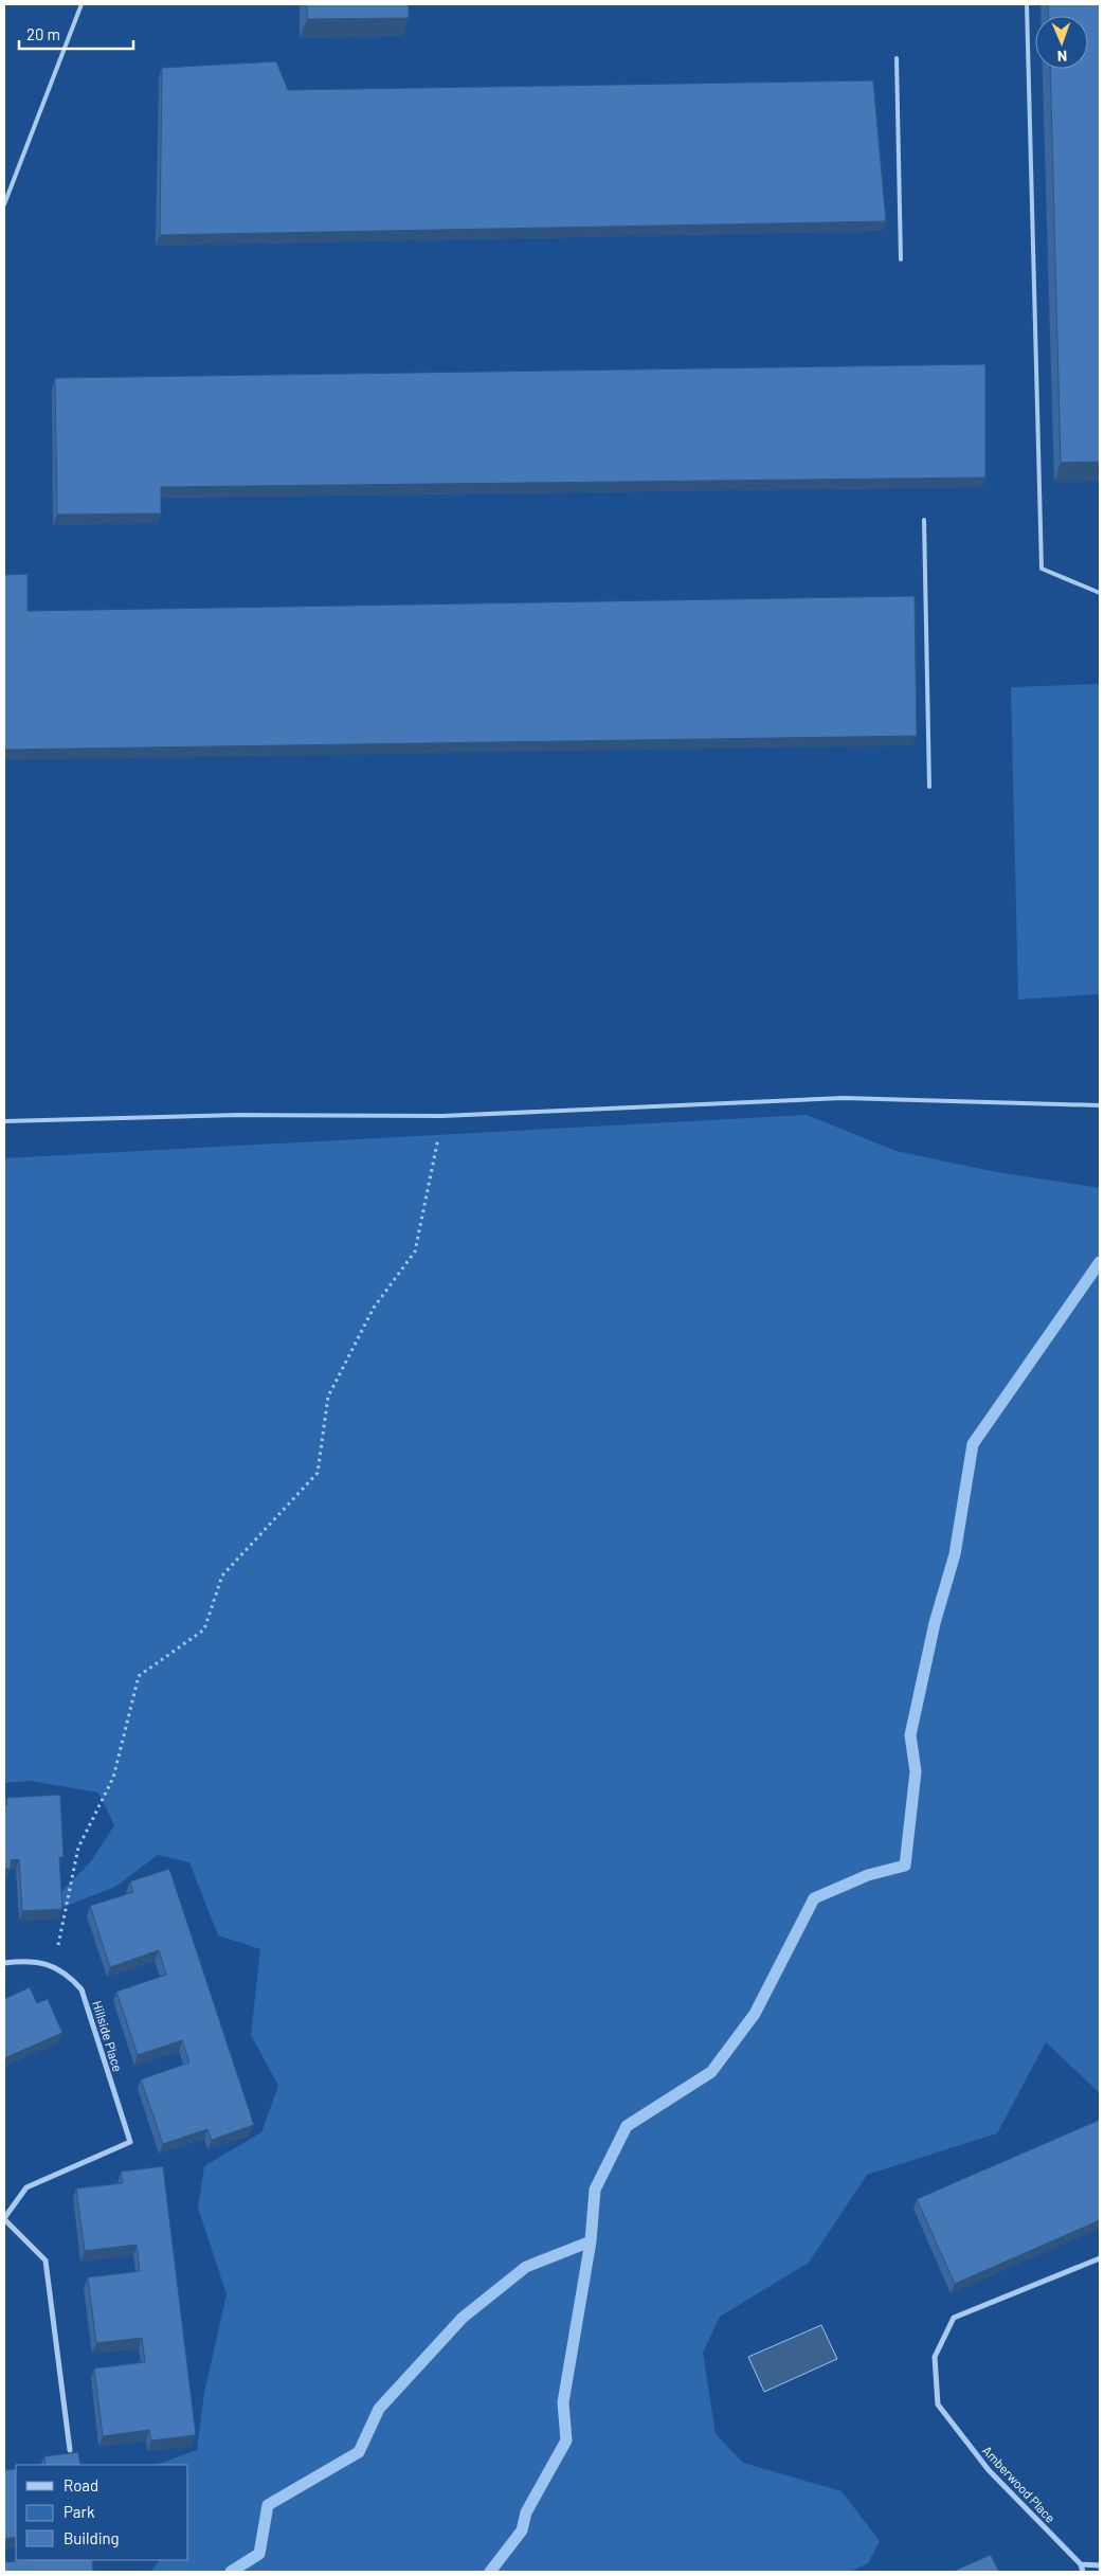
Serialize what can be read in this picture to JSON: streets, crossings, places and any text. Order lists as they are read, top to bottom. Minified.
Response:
{"streets":{"street":["Hillside Place","Amberwood Place"]},"legend":["Road","Park","Building"],"scale_bar":"20 m","north":"bottom"}
